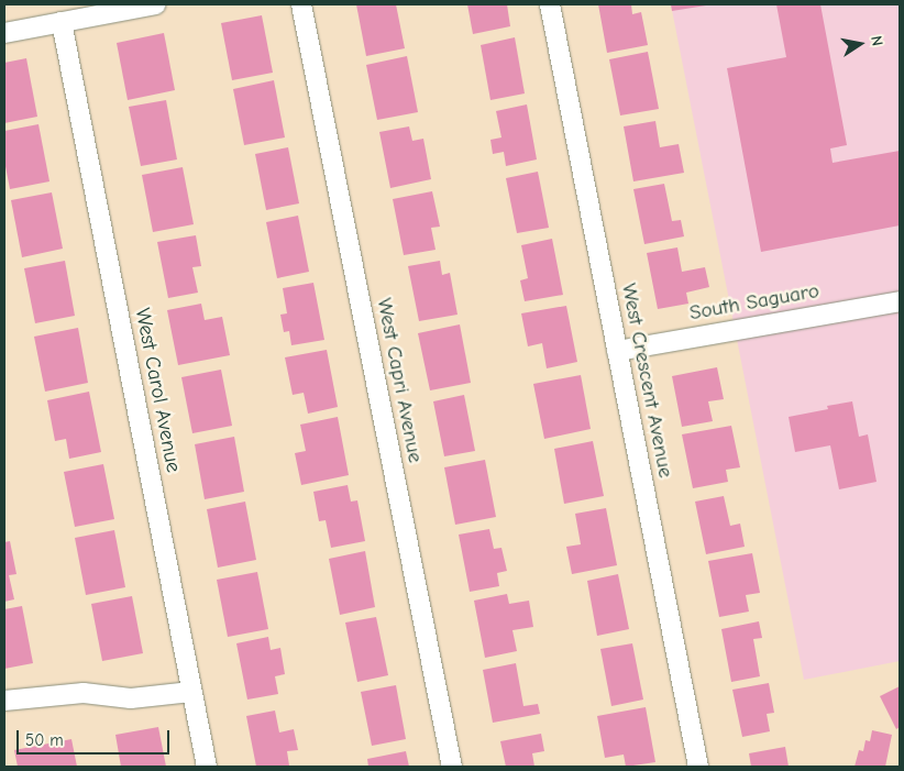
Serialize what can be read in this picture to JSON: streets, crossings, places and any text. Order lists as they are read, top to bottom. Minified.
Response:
{"streets":{"street":["South Saguaro","West Capri Avenue","West Crescent Avenue","West Carol Avenue"]},"crossings":[["South Saguaro","West Crescent Avenue"]],"scale_bar":"50 m","north":"right"}
